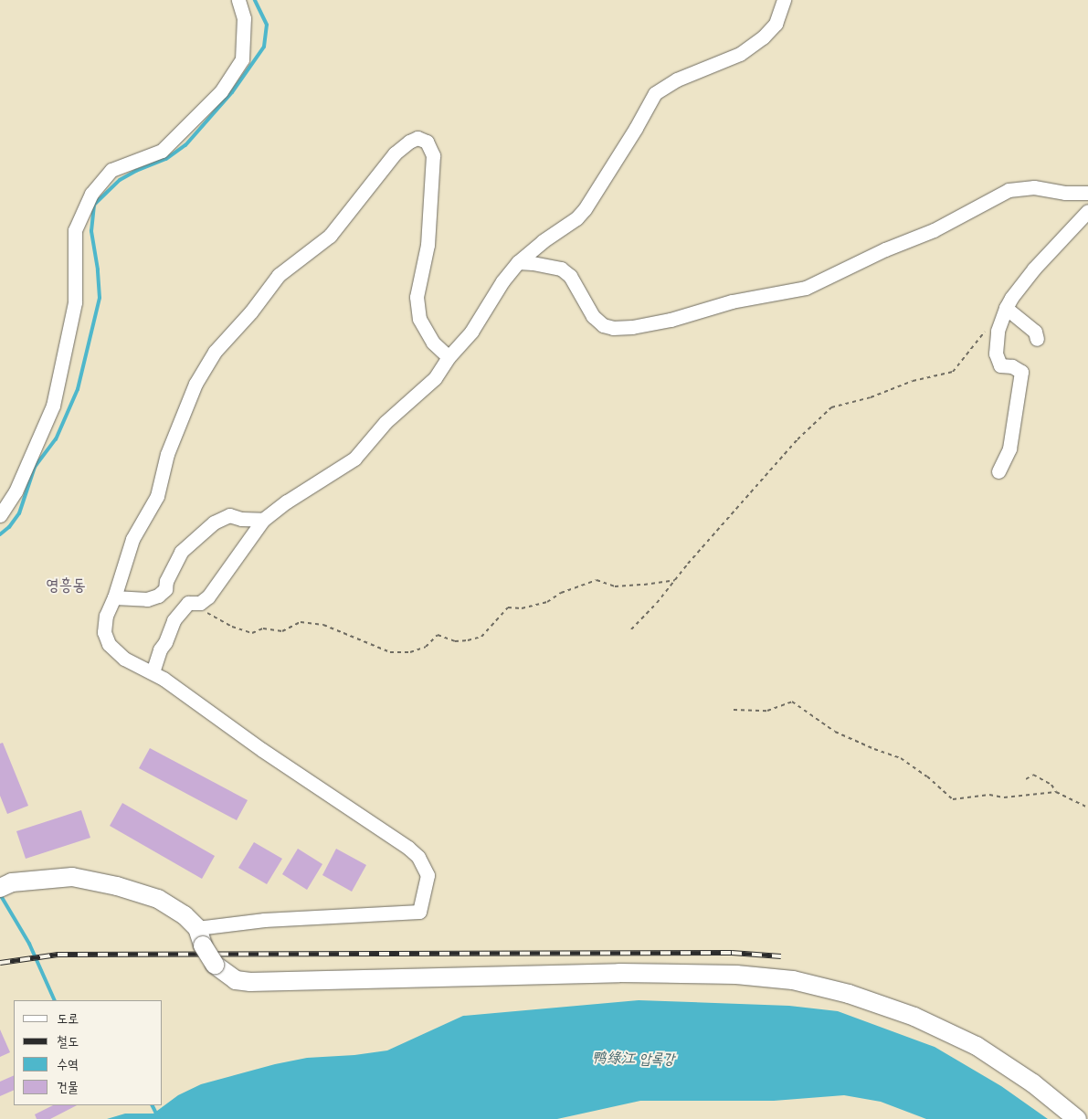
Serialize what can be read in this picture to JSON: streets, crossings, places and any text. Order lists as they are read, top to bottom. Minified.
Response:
{"districts":["영흥동"],"water":["鸭绿江 압록강"],"legend":["도로","철도","수역","건물"]}
